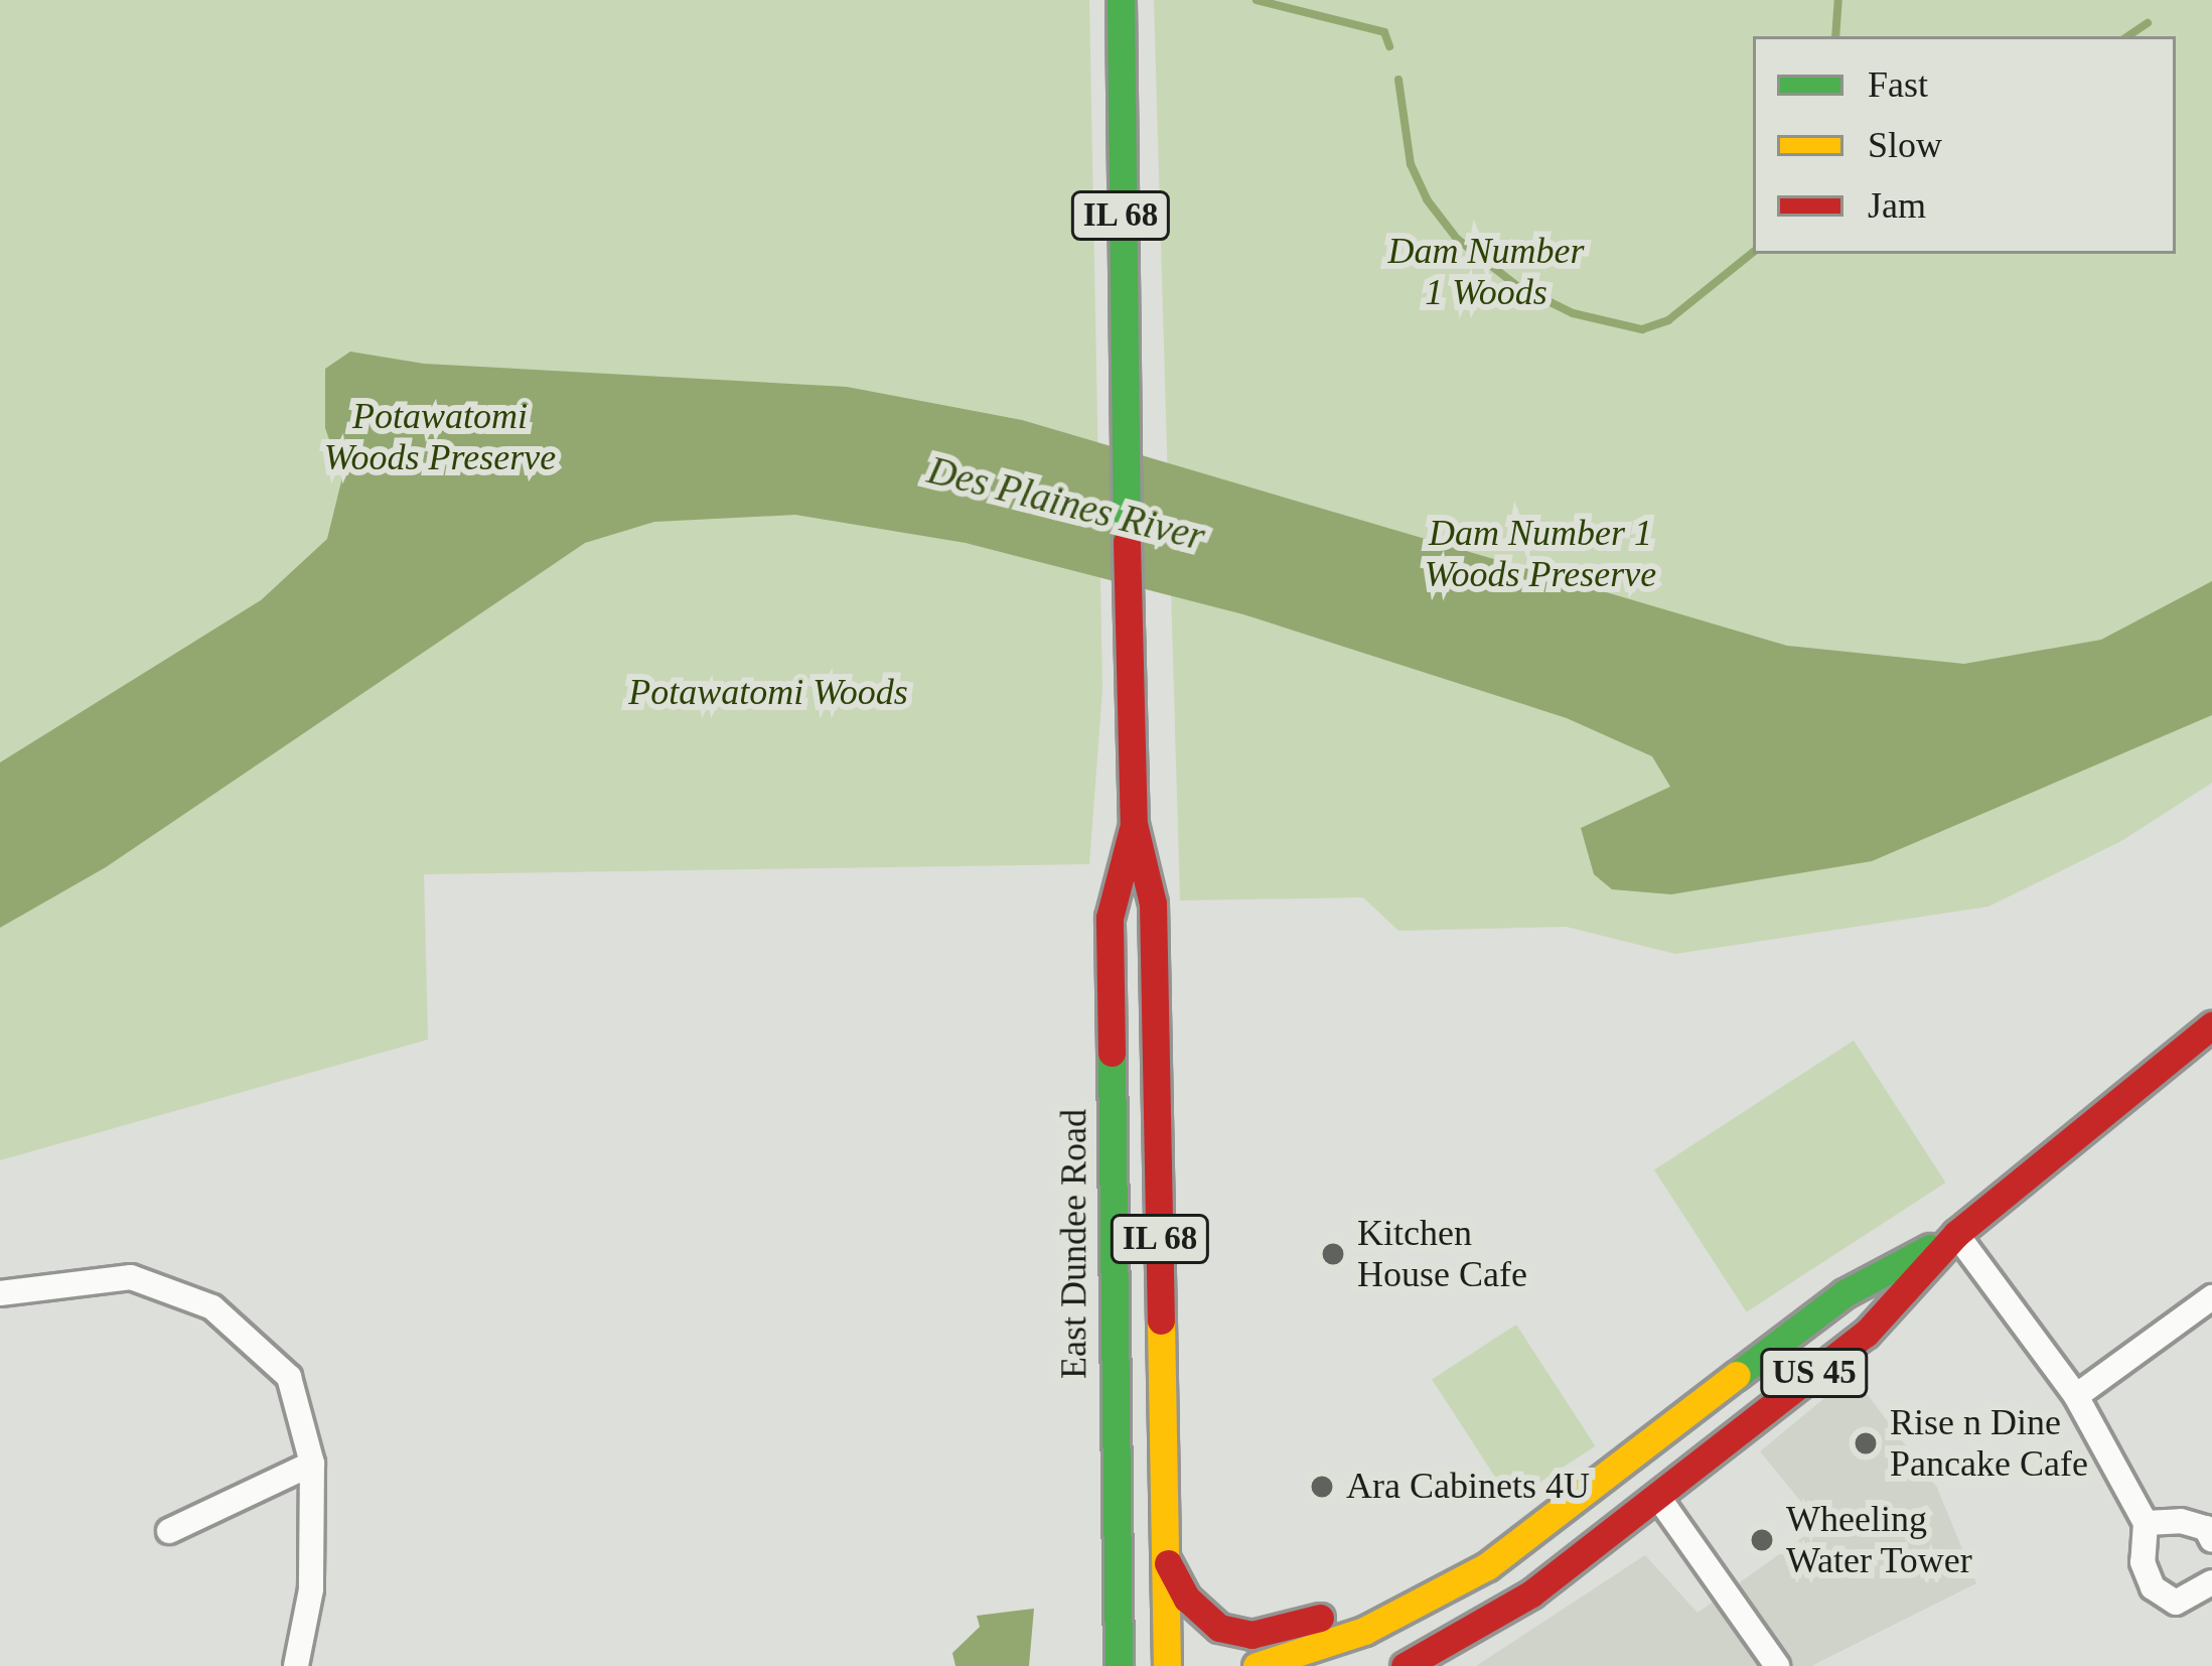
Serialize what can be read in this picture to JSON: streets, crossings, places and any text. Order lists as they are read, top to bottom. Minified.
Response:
{"streets":{"main road":["IL 68","East Dundee Road","US 45"]},"water":["Des Plaines River"],"parks":["Dam Number 1 Woods","Potawatomi Woods Preserve","Dam Number 1 Woods Preserve","Potawatomi Woods"],"places":["Kitchen House Cafe","Rise n Dine Pancake Cafe","Ara Cabinets 4U","Wheeling Water Tower"],"legend":["Fast","Slow","Jam"]}
